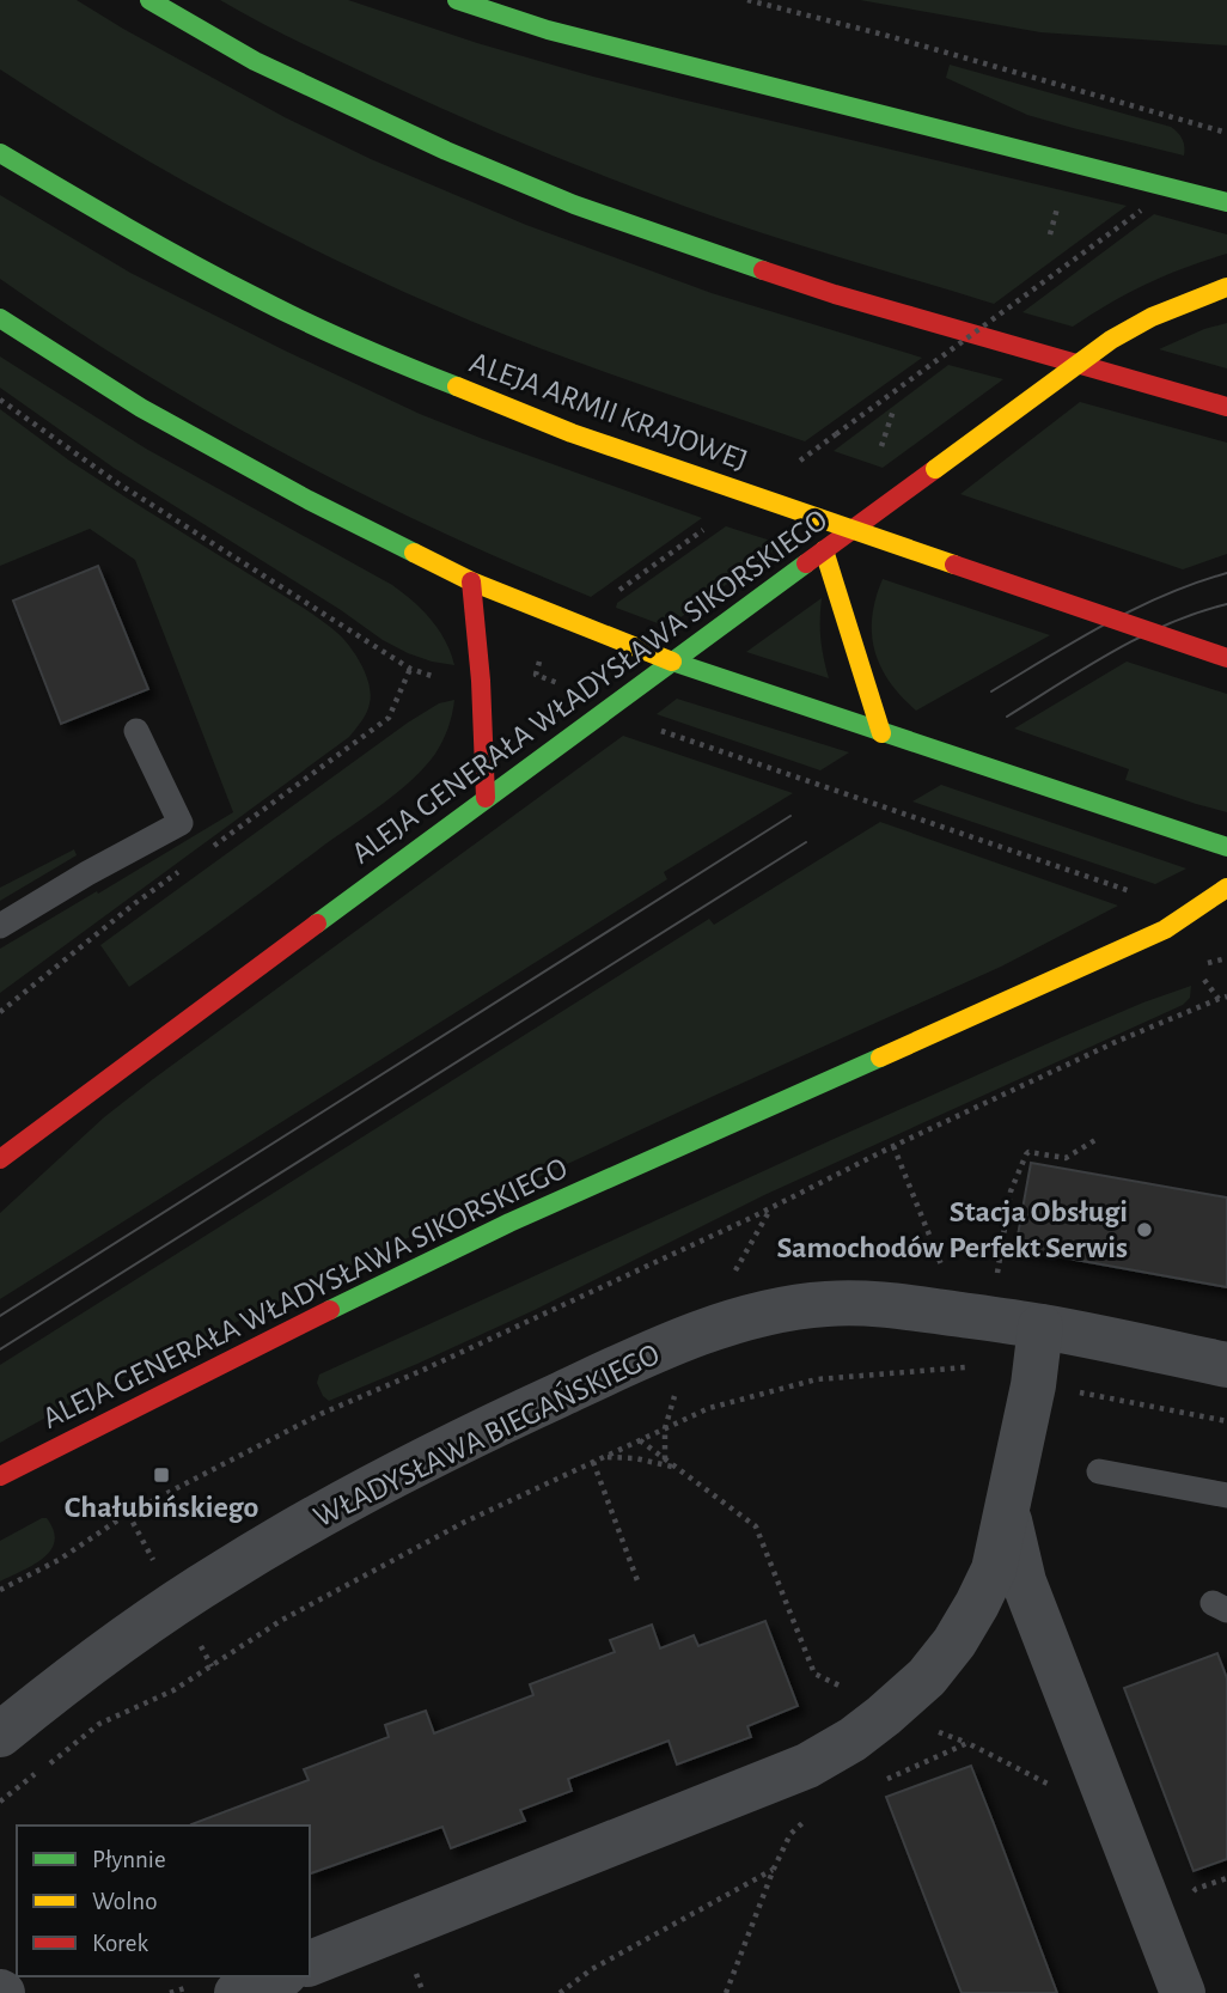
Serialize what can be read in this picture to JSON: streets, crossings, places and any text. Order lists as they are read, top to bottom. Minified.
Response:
{"streets":{"main road":["ALEJA ARMII KRAJOWEJ","ALEJA GENERAŁA WŁADYSŁAWA SIKORSKIEGO"],"street":["WŁADYSŁAWA BIEGAŃSKIEGO"]},"places":{"other":["Stacja Obsługi Samochodów Perfekt Serwis"],"transit":["Chałubińskiego"]},"legend":["Płynnie","Wolno","Korek"]}
